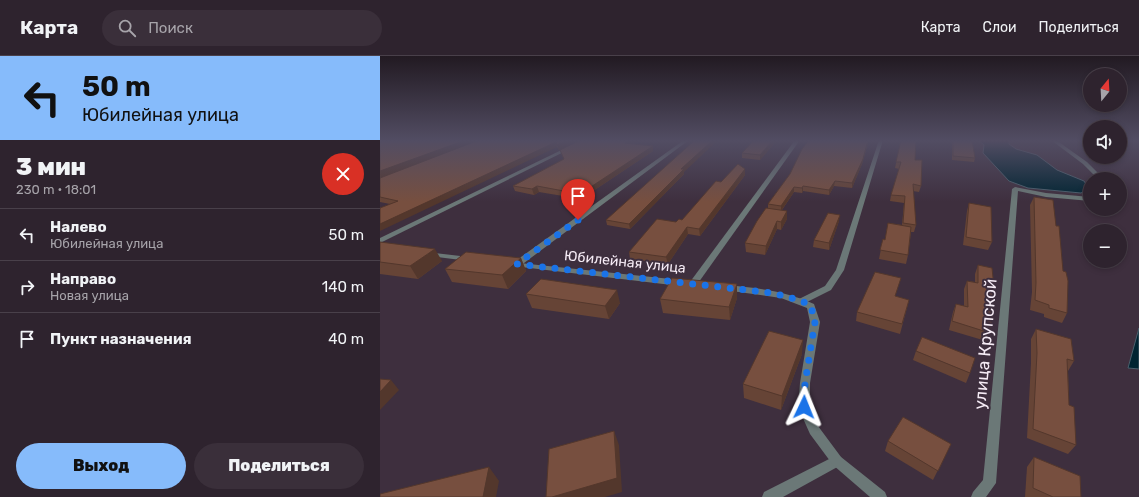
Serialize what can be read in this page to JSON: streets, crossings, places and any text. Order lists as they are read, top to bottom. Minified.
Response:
{"streets":{"street":["Юбилейная улица","улица Крупской"]},"north":"top","page":{"header":"Карта","search":"Поиск","nav":["Карта","Слои","Поделиться"],"turn":["50 m","Юбилейная улица"],"map_buttons":["+","−"],"heading":["3 мин","230 m · 18:01"],"list":[{"name":"Налево","note":"Юбилейная улица","value":"50 m"},{"name":"Направо","note":"Новая улица","value":"140 m"},{"name":"Пункт назначения","value":"40 m"}],"buttons":["Выход","Поделиться"]}}
